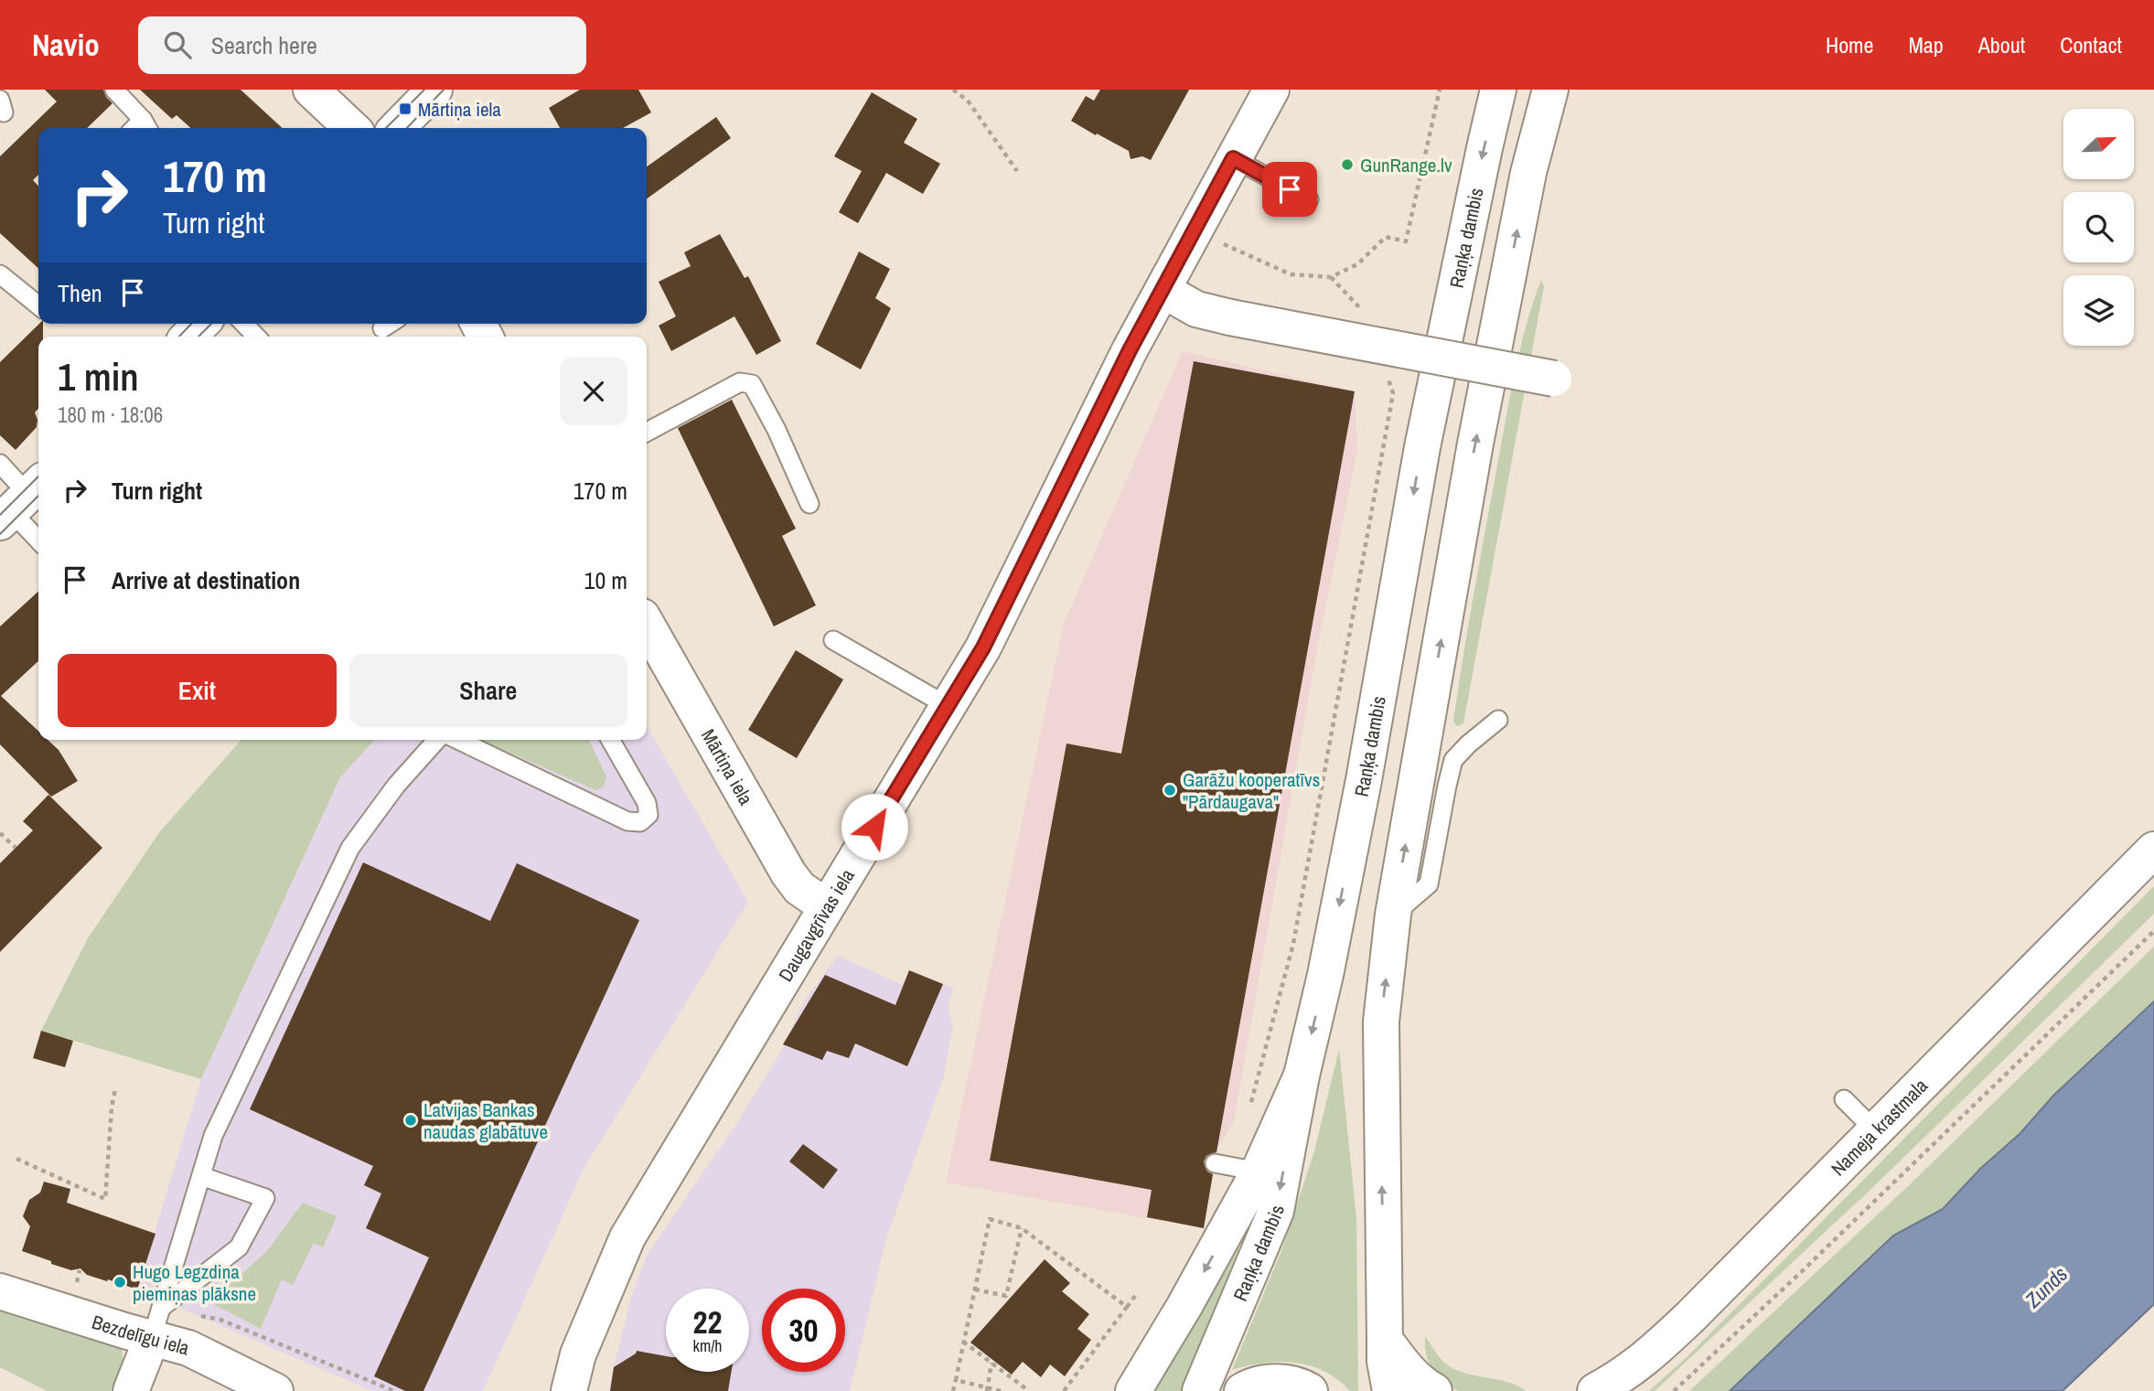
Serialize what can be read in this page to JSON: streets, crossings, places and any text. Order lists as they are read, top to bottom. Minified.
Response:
{"streets":{"street":["Raņķa dambis","Mārtiņa iela","Daugavgrīvas iela","Nameja krastmala","Bezdelīgu iela"]},"crossings":[["Mārtiņa iela","Daugavgrīvas iela"]],"water":["Zunds"],"places":{"transit":["Mārtiņa iela"],"other":["GunRange.lv","Garāžu kooperatīvs \"Pārdaugava\"","Latvijas Bankas naudas glabātuve","Hugo Legzdiņa piemiņas plāksne"]},"north":"top right","page":{"header":"Navio","search":"Search here","nav":["Home","Map","About","Contact"],"turn":["170 m","Turn right"],"then":"Then","heading":["1 min","180 m · 18:06"],"list":[{"name":"Turn right","value":"170 m"},{"name":"Arrive at destination","value":"10 m"}],"buttons":["Exit","Share"],"speed":"22 km/h","limit":"30"}}
